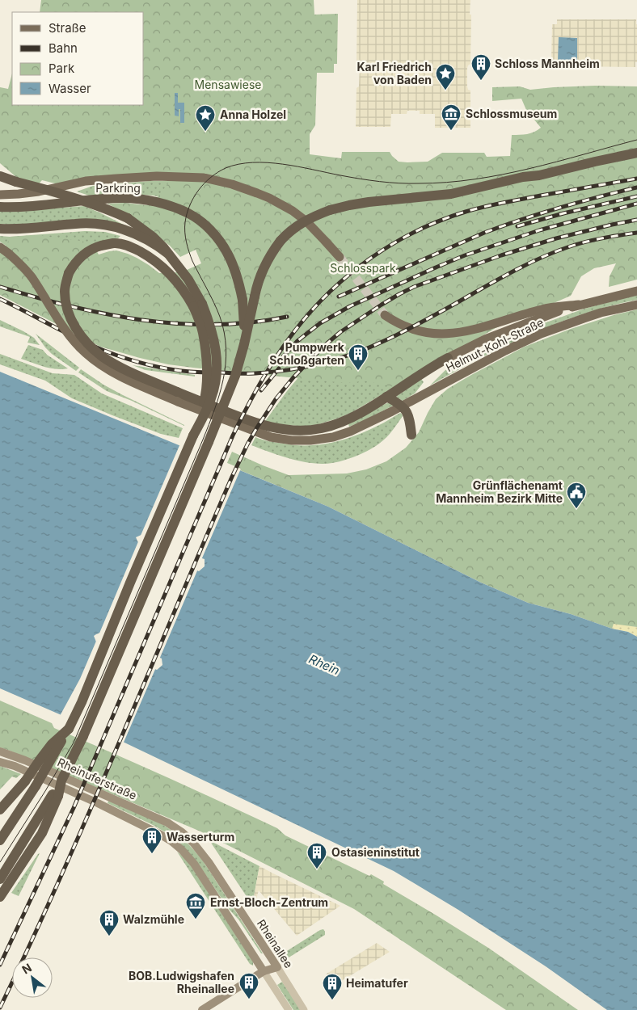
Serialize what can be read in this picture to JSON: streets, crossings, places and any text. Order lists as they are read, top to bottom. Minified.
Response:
{"streets":{"highway":["Parkring"],"main road":["Helmut-Kohl-Straße","Rheinuferstraße","Rheinallee"]},"crossings":[["Rheinuferstraße","Rheinallee"]],"water":["Rhein"],"parks":["Mensawiese","Schlosspark"],"places":{"building":["Schloss Mannheim","Pumpwerk Schloßgarten","Wasserturm","Ostasieninstitut","Walzmühle","BOB.Ludwigshafen Rheinallee","Heimatufer"],"place":["Karl Friedrich von Baden","Anna Holzel"],"museum":["Schlossmuseum","Ernst-Bloch-Zentrum"],"public building":["Grünflächenamt Mannheim Bezirk Mitte"]},"legend":["Straße","Bahn","Park","Wasser"],"north":"top left"}
